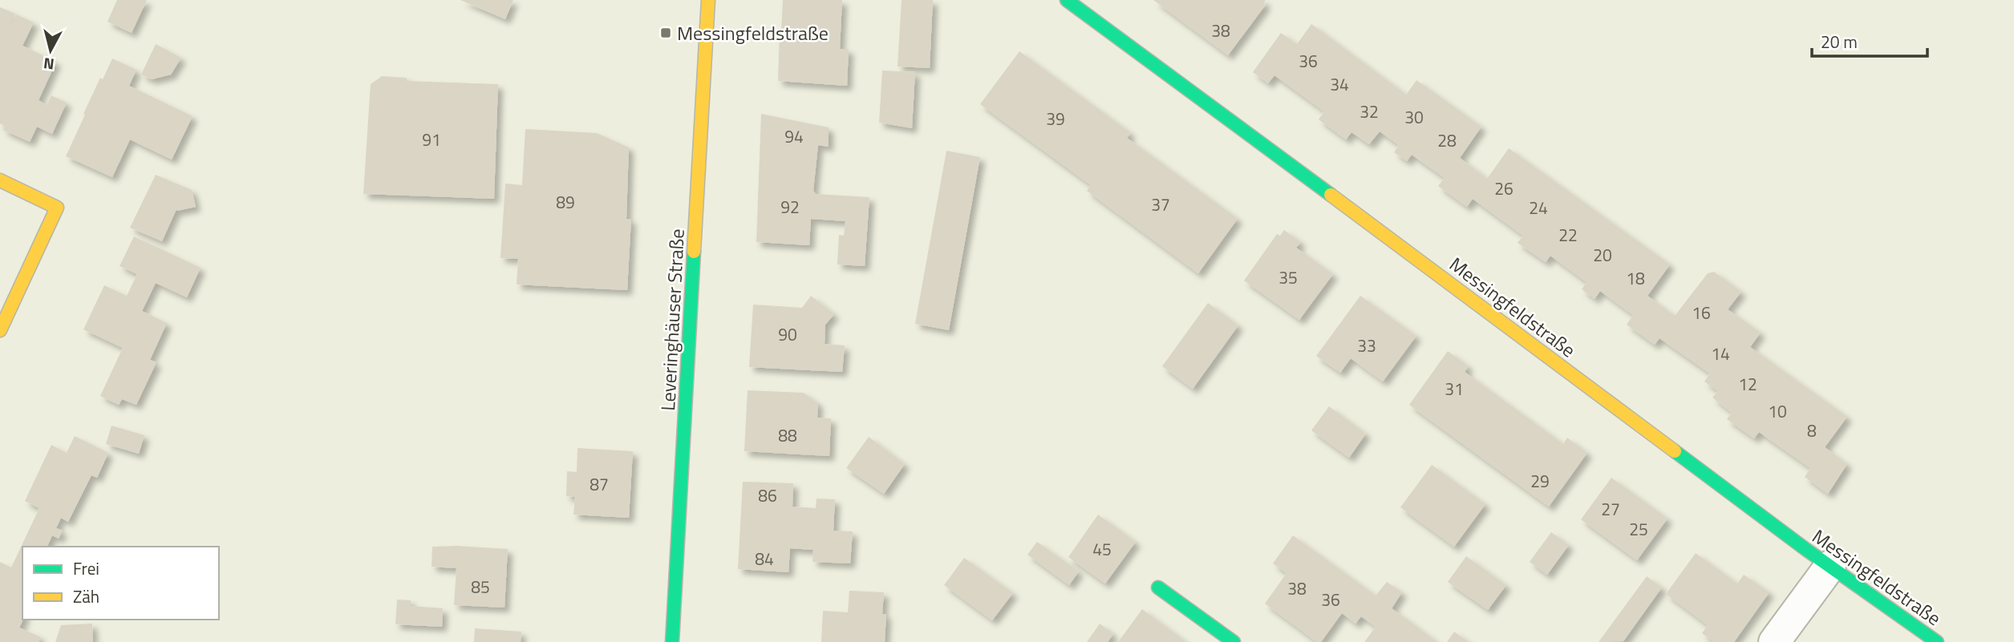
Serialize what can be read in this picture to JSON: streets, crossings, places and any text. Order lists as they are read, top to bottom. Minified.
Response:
{"streets":{"street":["Messingfeldstraße","Leveringhäuser Straße"]},"places":{"transit":["Messingfeldstraße"]},"house_numbers":["38","36","34","32","30","39","94","91","28","26","89","37","92","24","22","20","35","18","16","90","33","14","12","31","10","8","88","29","87","86","27","25","45","84","85","38","36"],"legend":["Frei","Zäh"],"scale_bar":"20 m","north":"bottom"}
